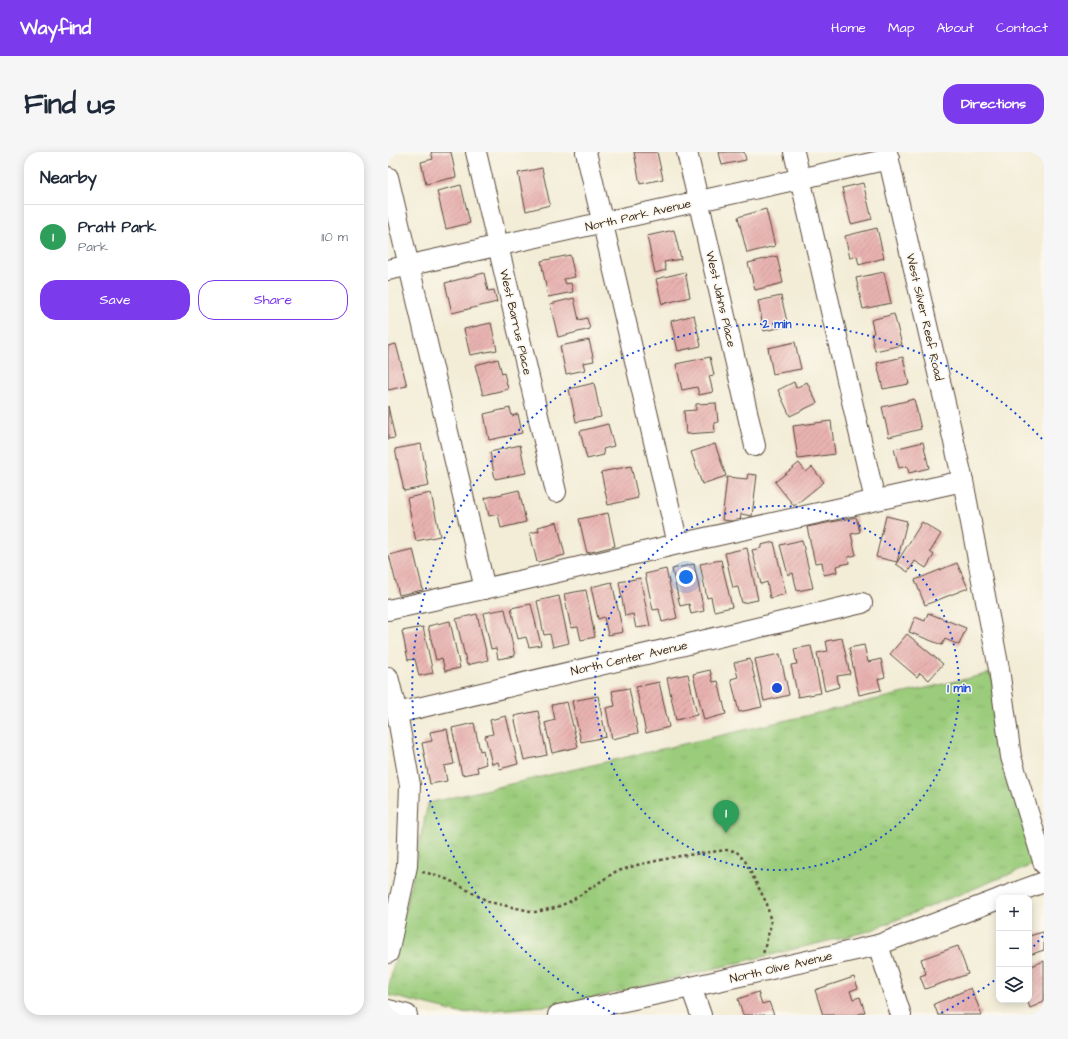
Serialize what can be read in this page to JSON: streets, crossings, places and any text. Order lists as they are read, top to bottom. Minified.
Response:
{"streets":{"street":["North Park Avenue","West Jahns Place","West Silver Reef Road","West Barrus Place","North Center Avenue","North Olive Avenue"]},"crossings":[["North Park Avenue","West Jahns Place"],["North Park Avenue","West Silver Reef Road"],["North Park Avenue","West Barrus Place"]],"page":{"header":"Wayfind","nav":["Home","Map","About","Contact"],"buttons":["Directions",["Save","Share"]],"title":"Find us","heading":"Nearby","list":[{"mark":"1","name":"Pratt Park","note":"Park","value":"110 m"}],"pins":"1","map_buttons":["+","−"]},"rings":["2 min","1 min"]}
